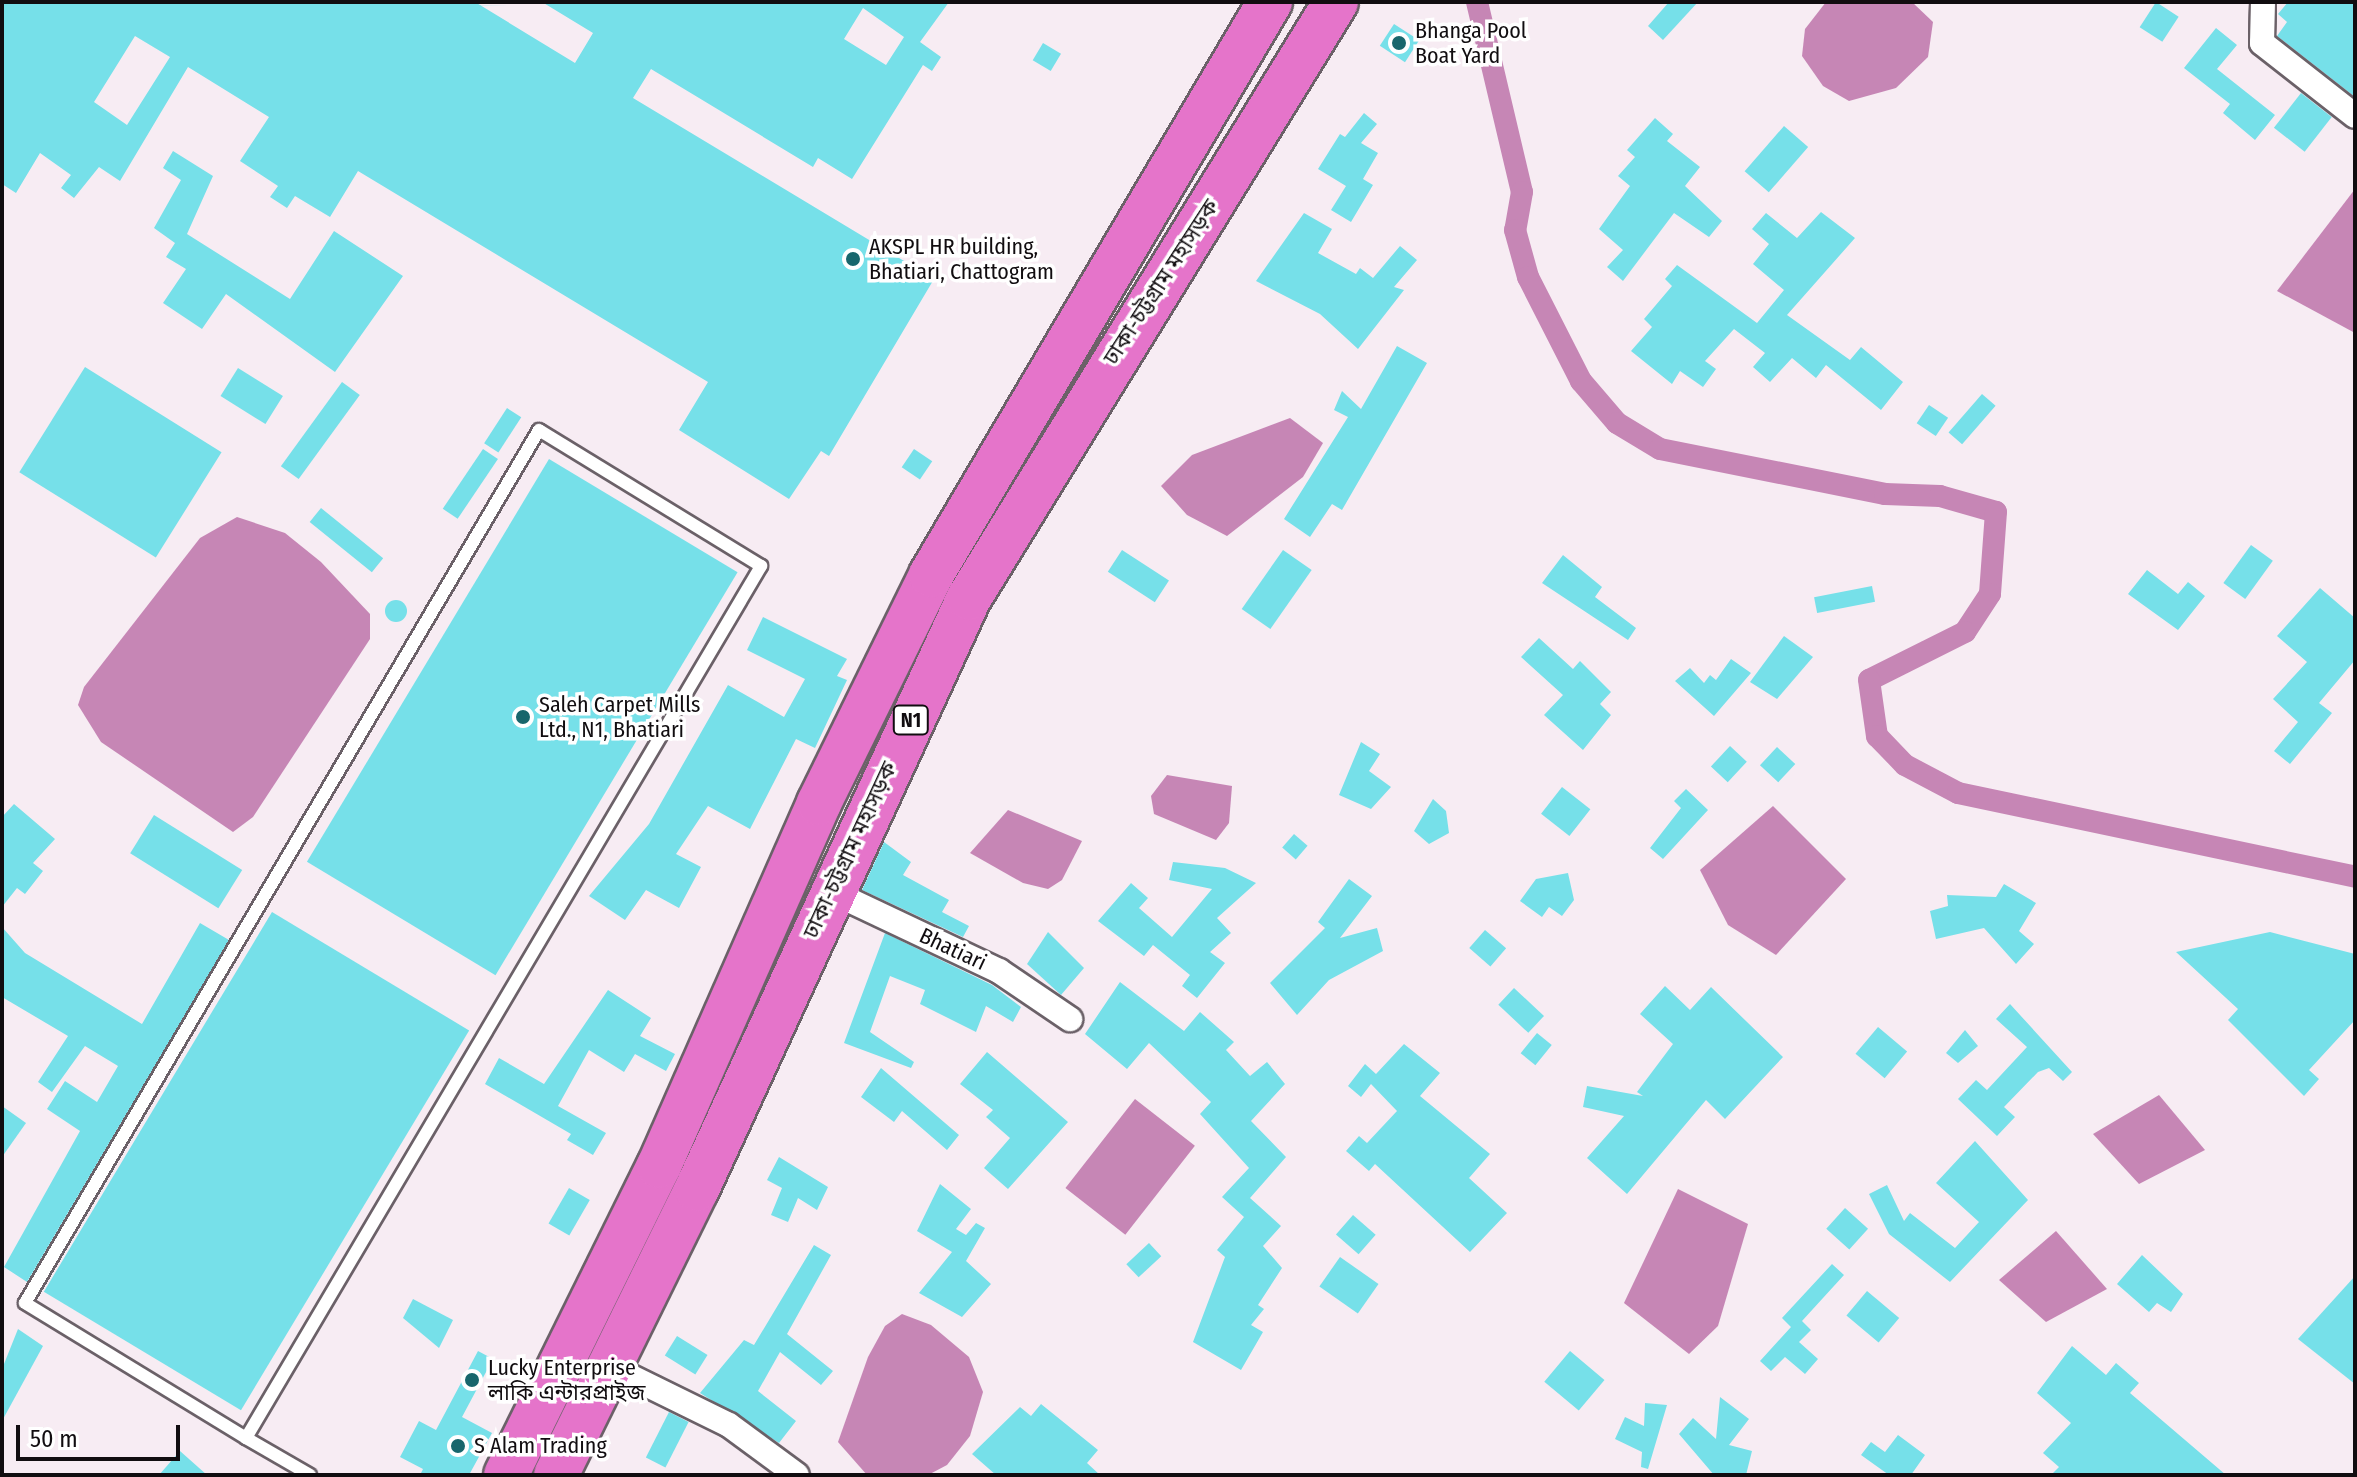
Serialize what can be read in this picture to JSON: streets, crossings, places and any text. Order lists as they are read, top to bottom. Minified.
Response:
{"streets":{"highway":["ঢাকা-চট্টগ্রাম মহাসড়ক","N1"],"street":["Bhatiari"]},"crossings":[["ঢাকা-চট্টগ্রাম মহাসড়ক","Bhatiari"]],"places":["Bhanga Pool Boat Yard","AKSPL HR building, Bhatiari, Chattogram","Saleh Carpet Mills Ltd., N1, Bhatiari","Lucky Enterprise লাকি এন্টারপ্রাইজ","S Alam Trading"],"scale_bar":"50 m"}
